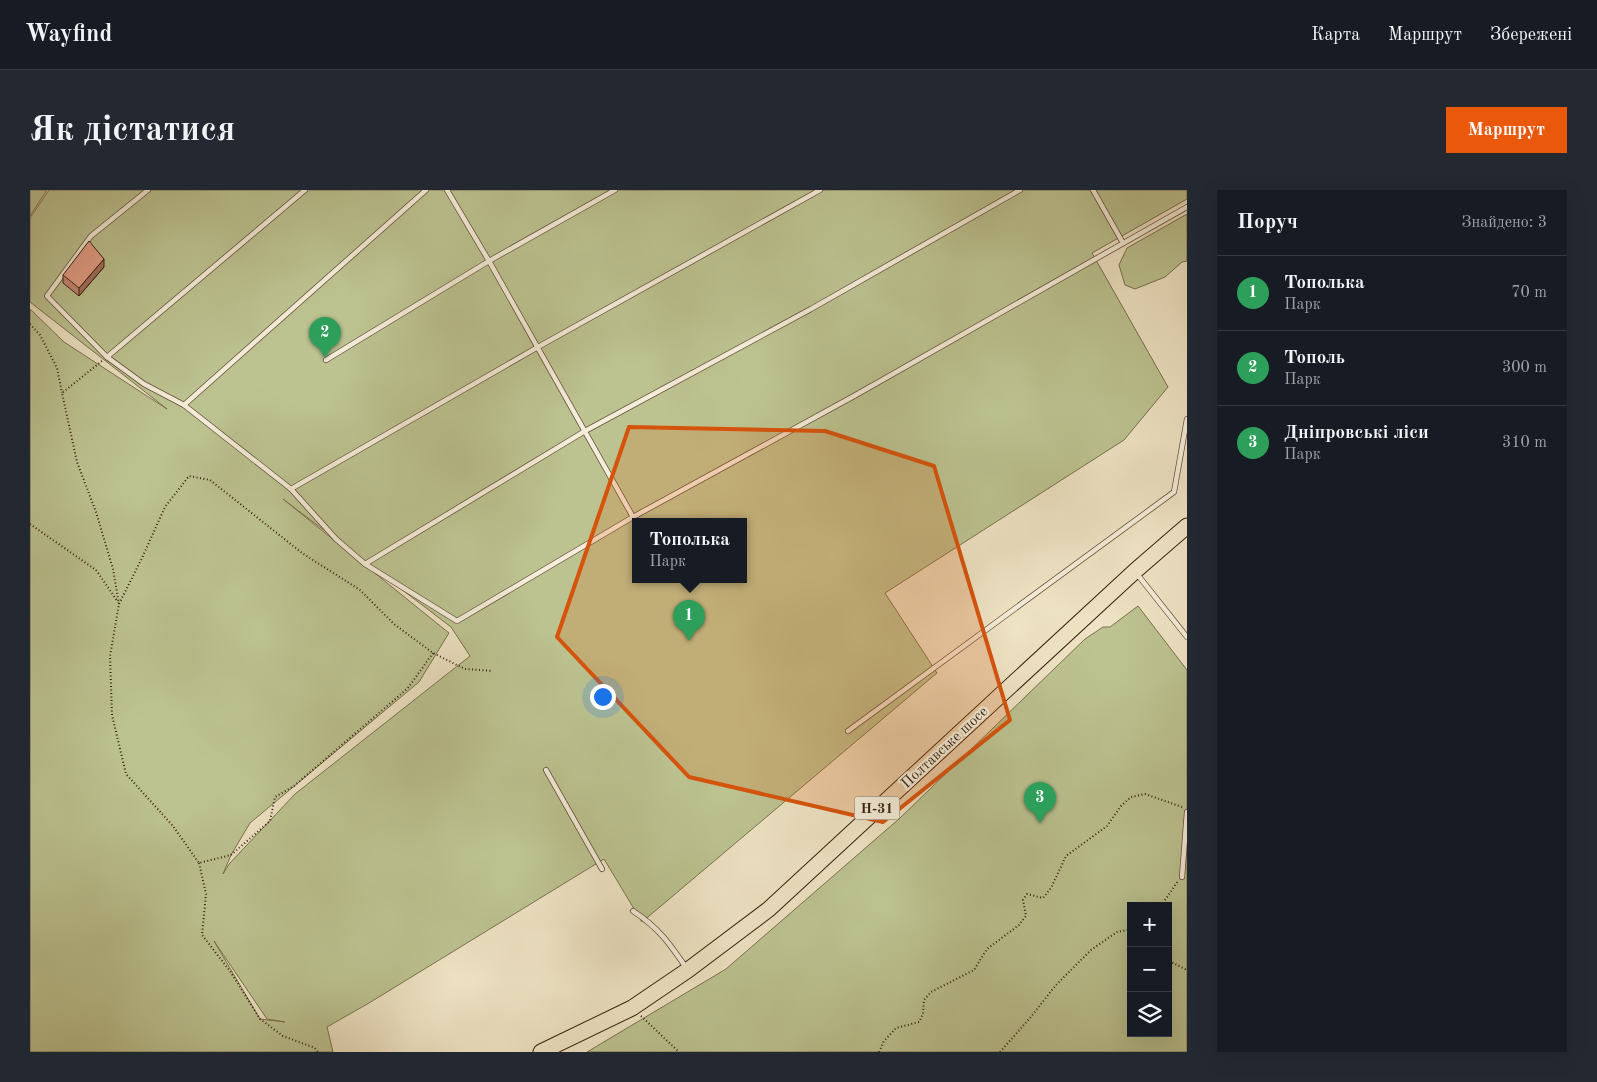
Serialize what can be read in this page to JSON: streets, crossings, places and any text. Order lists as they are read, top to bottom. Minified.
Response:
{"streets":{"main road":["Полтавське шосе","Н-31"]},"page":{"header":"Wayfind","nav":["Карта","Маршрут","Збережені"],"buttons":"Маршрут","title":"Як дістатися","heading":["Поруч","Знайдено: 3"],"list":[{"mark":"1","name":"Тополька","note":"Парк","value":"70 m"},{"mark":"2","name":"Тополь","note":"Парк","value":"300 m"},{"mark":"3","name":"Дніпровські ліси","note":"Парк","value":"310 m"}],"pins":["2","1","3"],"popup":["Тополька","Парк"],"map_buttons":["+","−"]}}
